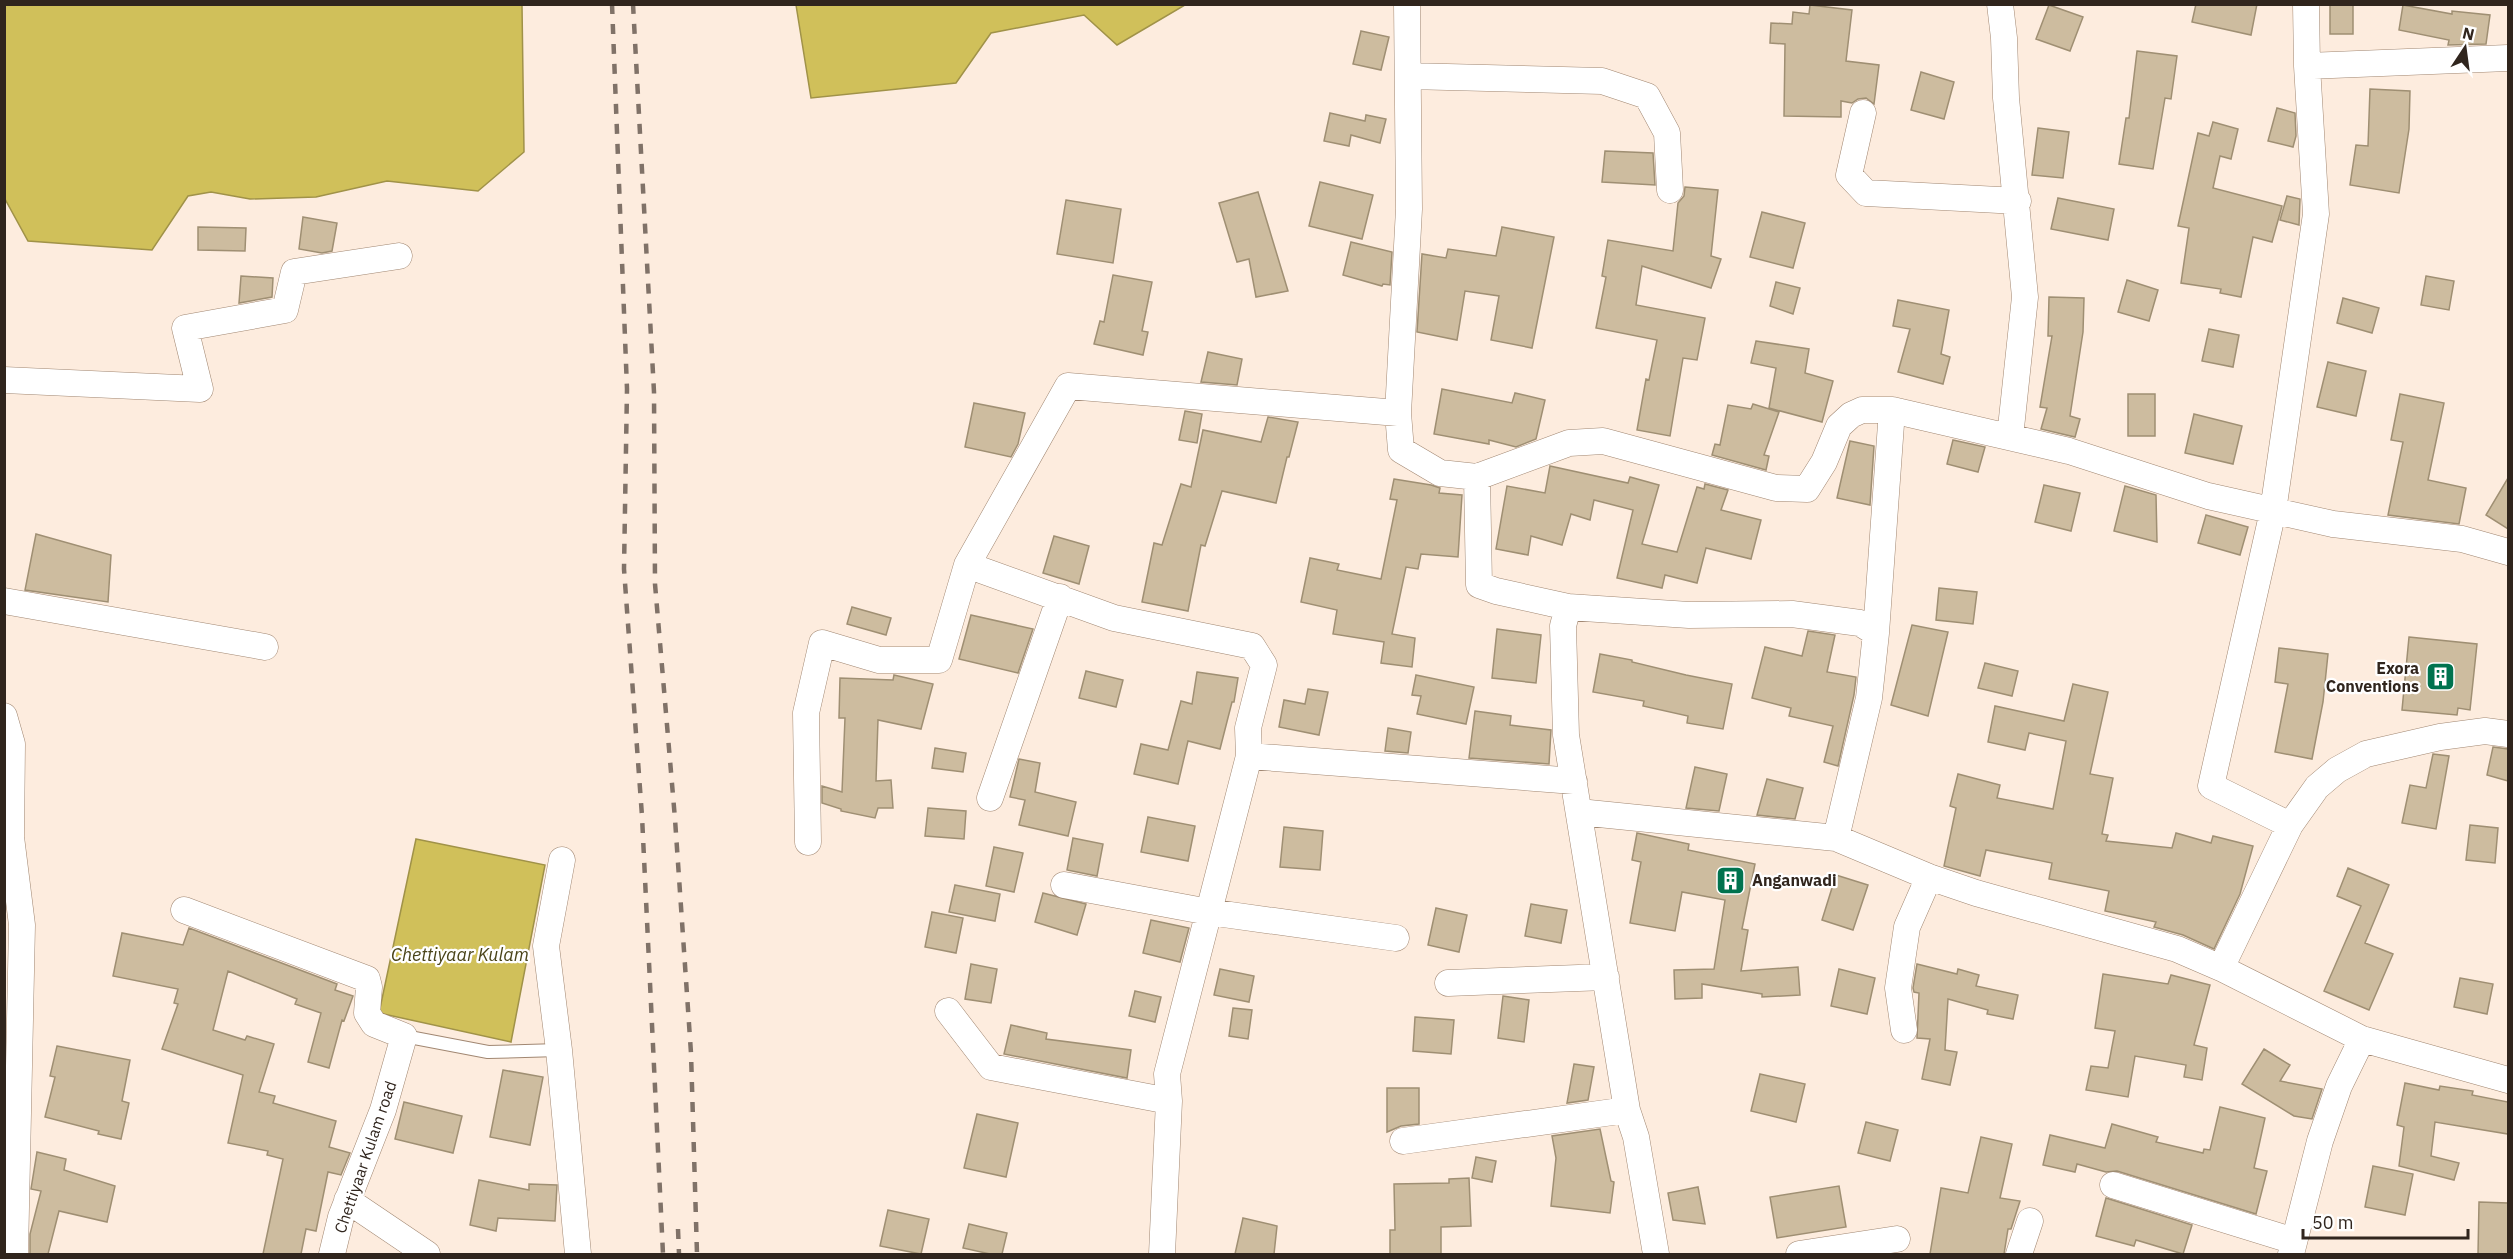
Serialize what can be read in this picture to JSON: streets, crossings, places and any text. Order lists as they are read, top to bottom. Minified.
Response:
{"streets":{"street":["Chettiyaar Kulam road"]},"water":["Chettiyaar Kulam"],"places":{"building":["Exora Conventions","Anganwadi"]},"scale_bar":"50 m","north":"top"}
